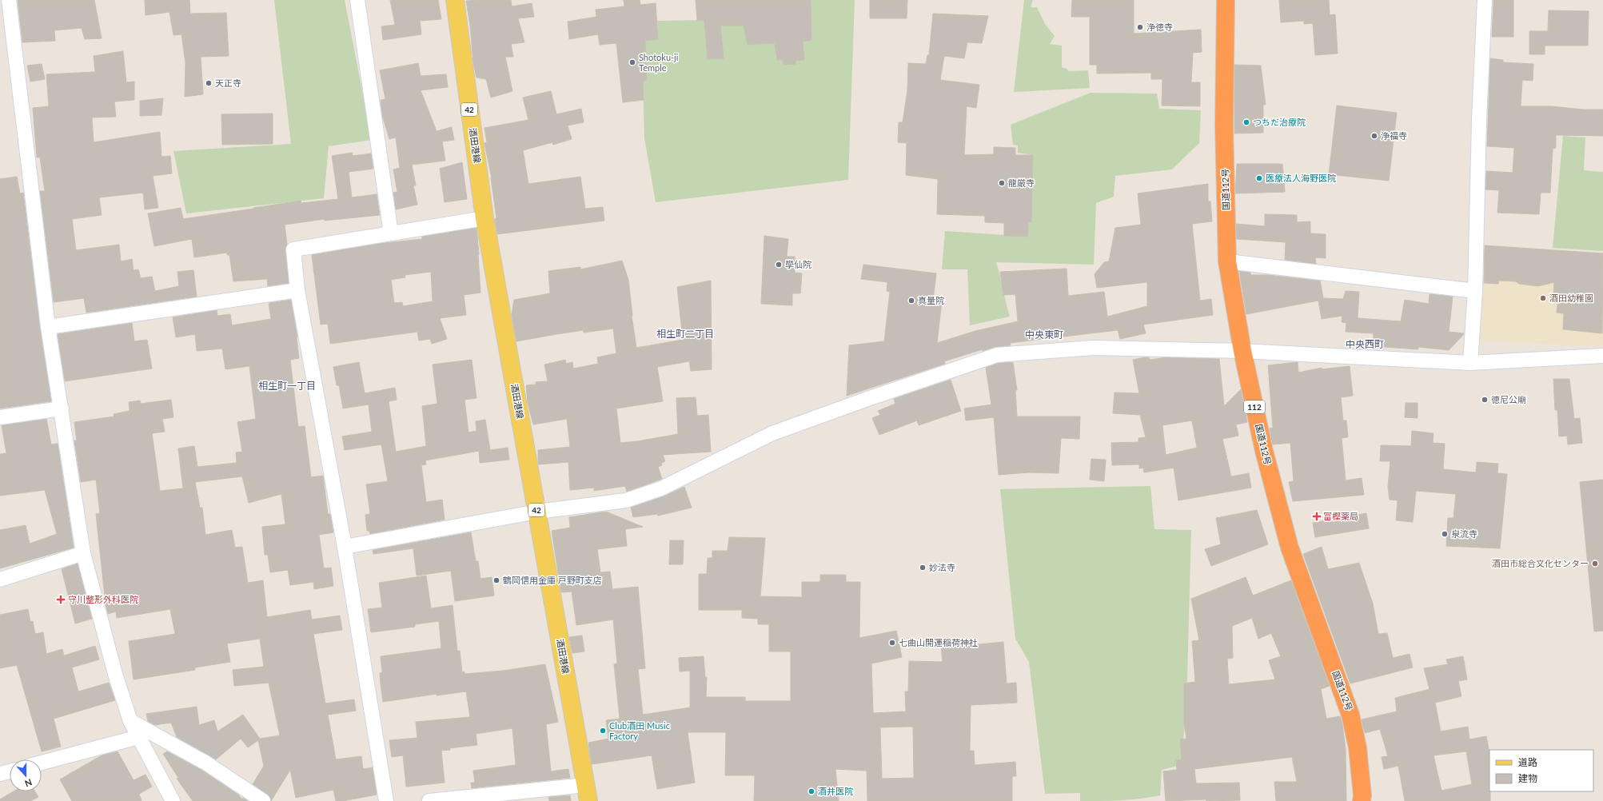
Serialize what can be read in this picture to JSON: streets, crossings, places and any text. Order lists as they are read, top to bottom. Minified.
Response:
{"streets":{"highway":["国道112号","112"],"main road":["42","酒田港線"]},"districts":["相生町二丁目","中央東町","中央西町","相生町一丁目"],"places":{"other":["浄徳寺","Shotoku-ji Temple","天正寺","つちだ治療院","浄福寺","医療法人海野医院","龍厳寺","學仙院","酒田幼稚園","真量院","徳尼公廟","泉流寺","酒田市総合文化センター","妙法寺","鶴岡信用金庫 戸野町支店","七曲山開運稲荷神社","Club酒田 Music Factory","酒井医院"],"health":["富樫薬局","守川整形外科医院"]},"legend":["道路","建物"],"north":"bottom"}
